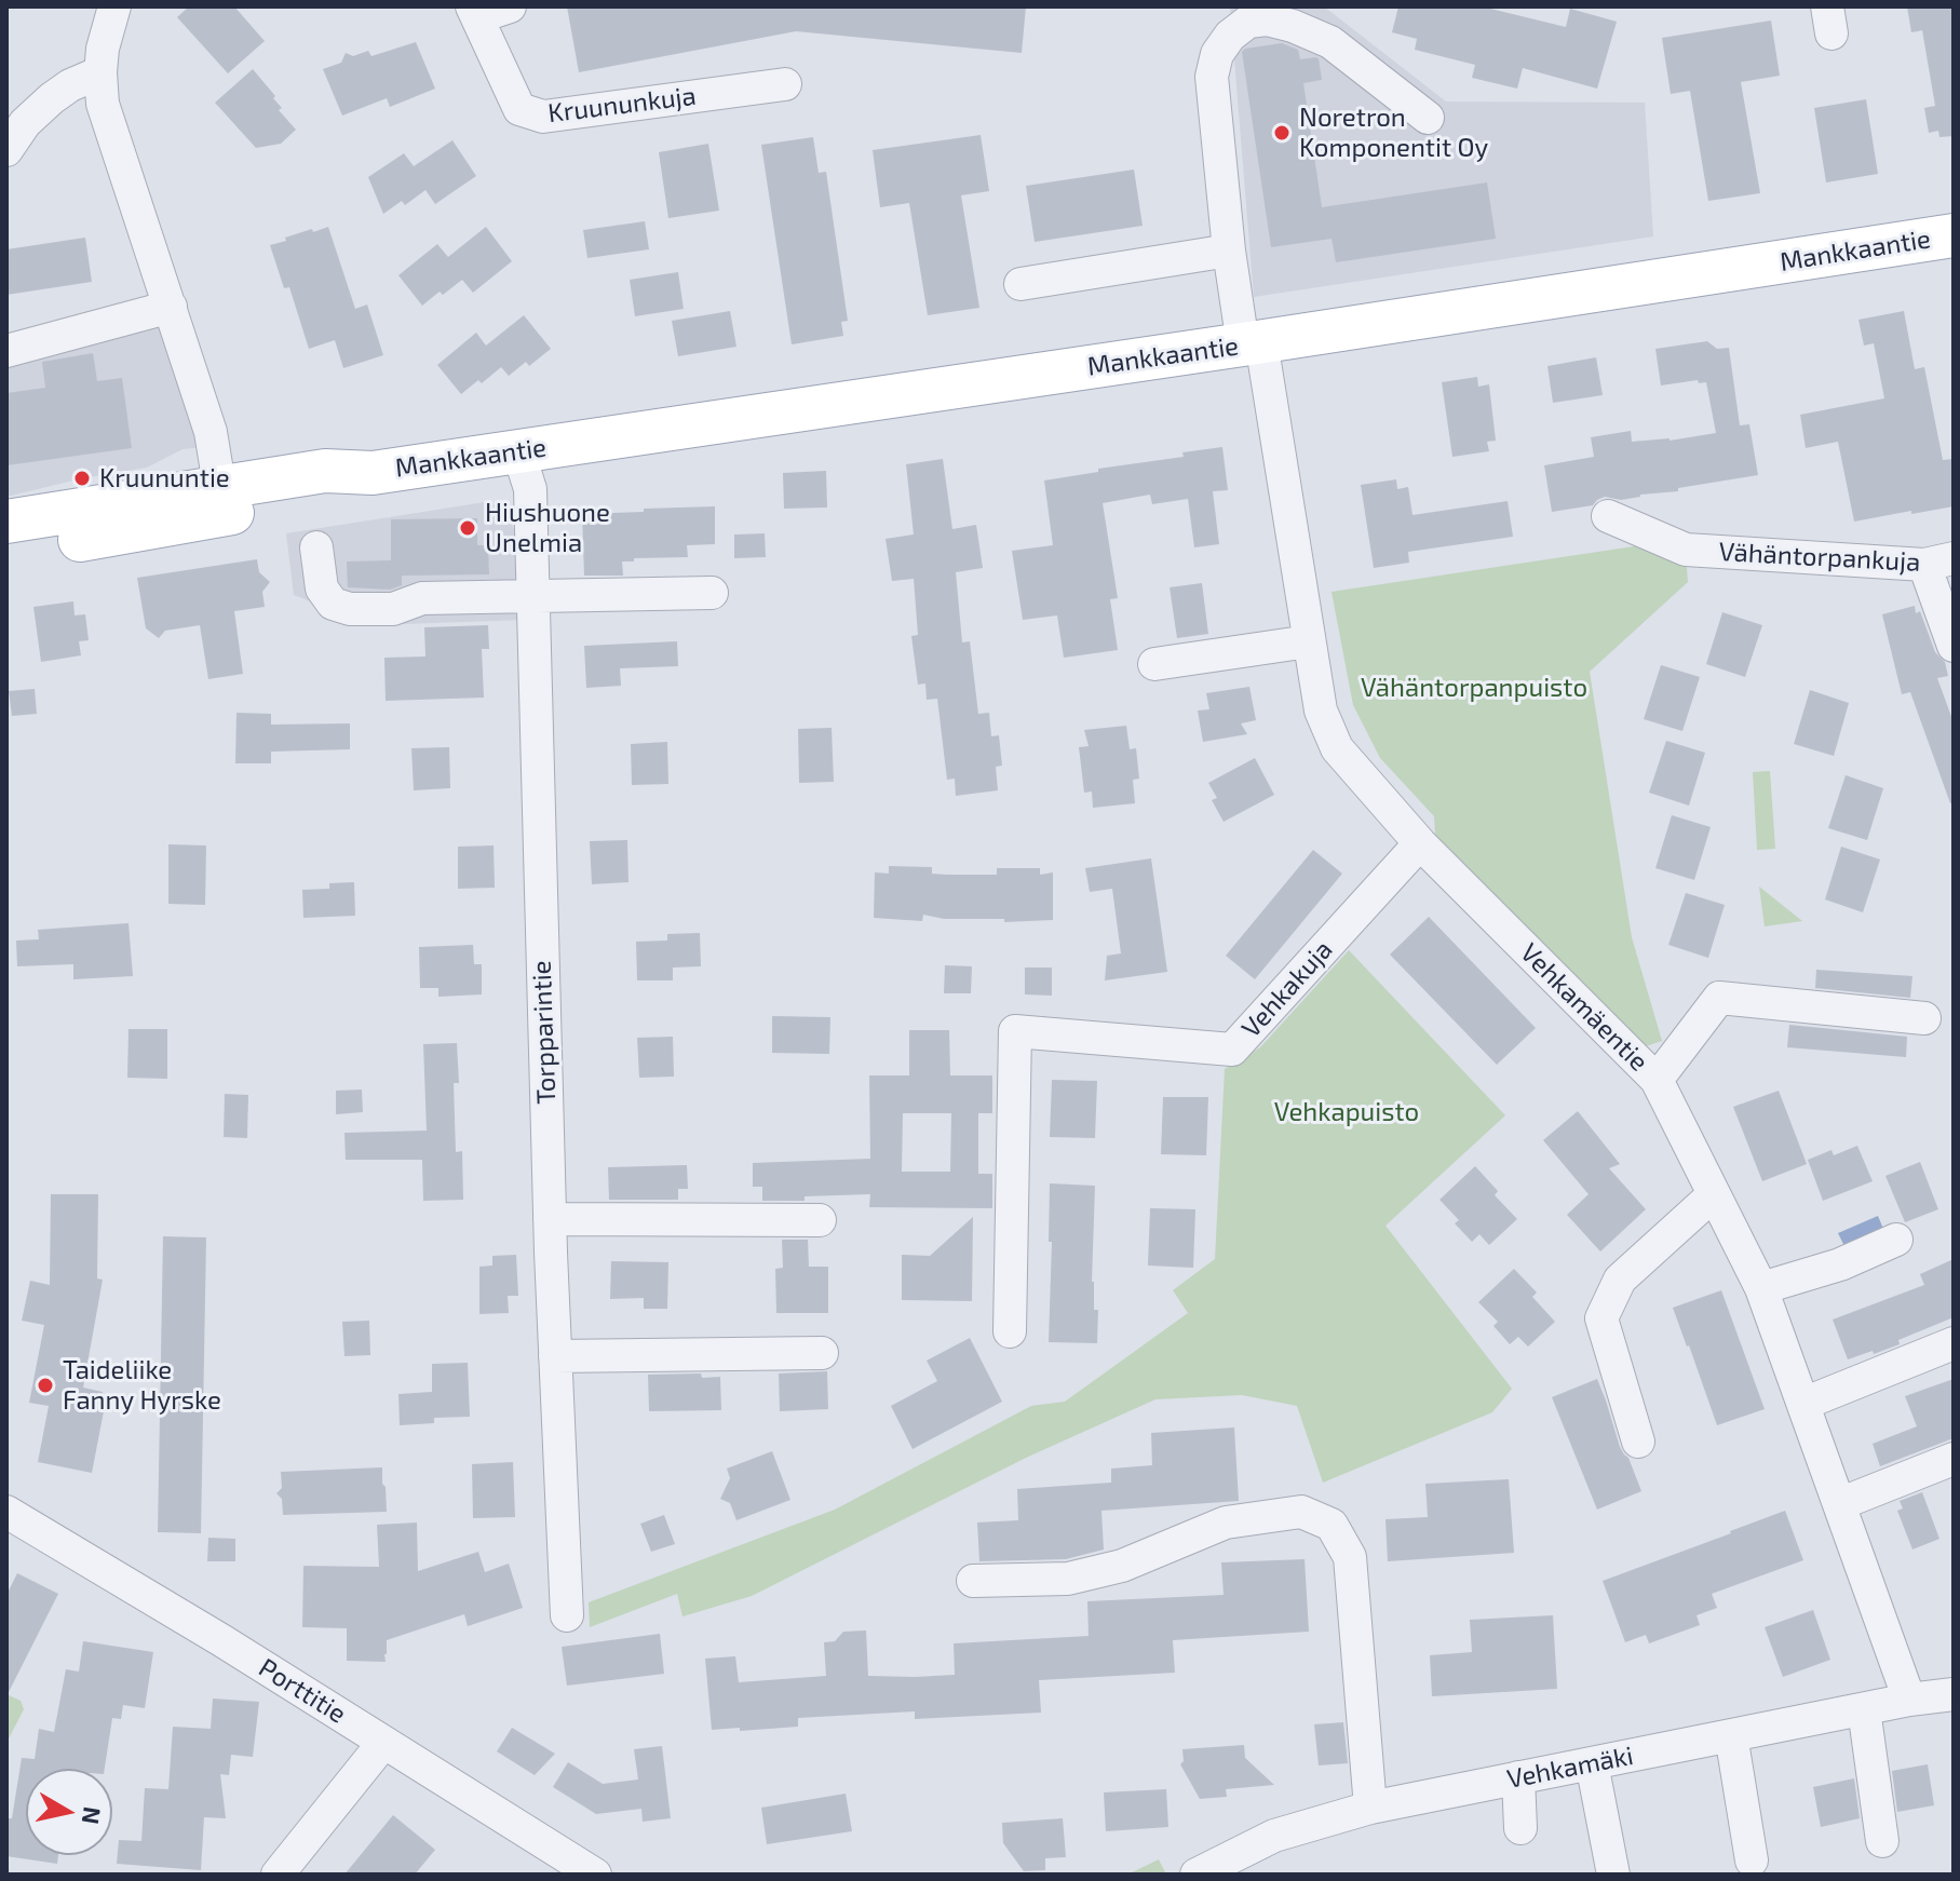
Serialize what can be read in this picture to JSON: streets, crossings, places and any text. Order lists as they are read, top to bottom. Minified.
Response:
{"streets":{"main road":["Mankkaantie"],"street":["Kruununkuja","Vähäntorpankuja","Vehkakuja","Vehkamäentie","Torpparintie","Porttitie","Vehkamäki"]},"crossings":[["Mankkaantie","Vehkamäentie"],["Mankkaantie","Torpparintie"],["Vehkakuja","Vehkamäentie"],["Vehkamäentie","Vehkamäki"]],"parks":["Vähäntorpanpuisto","Vehkapuisto"],"places":["Noretron Komponentit Oy","Kruununtie","Hiushuone Unelmia","Taideliike Fanny Hyrske"],"north":"right"}
